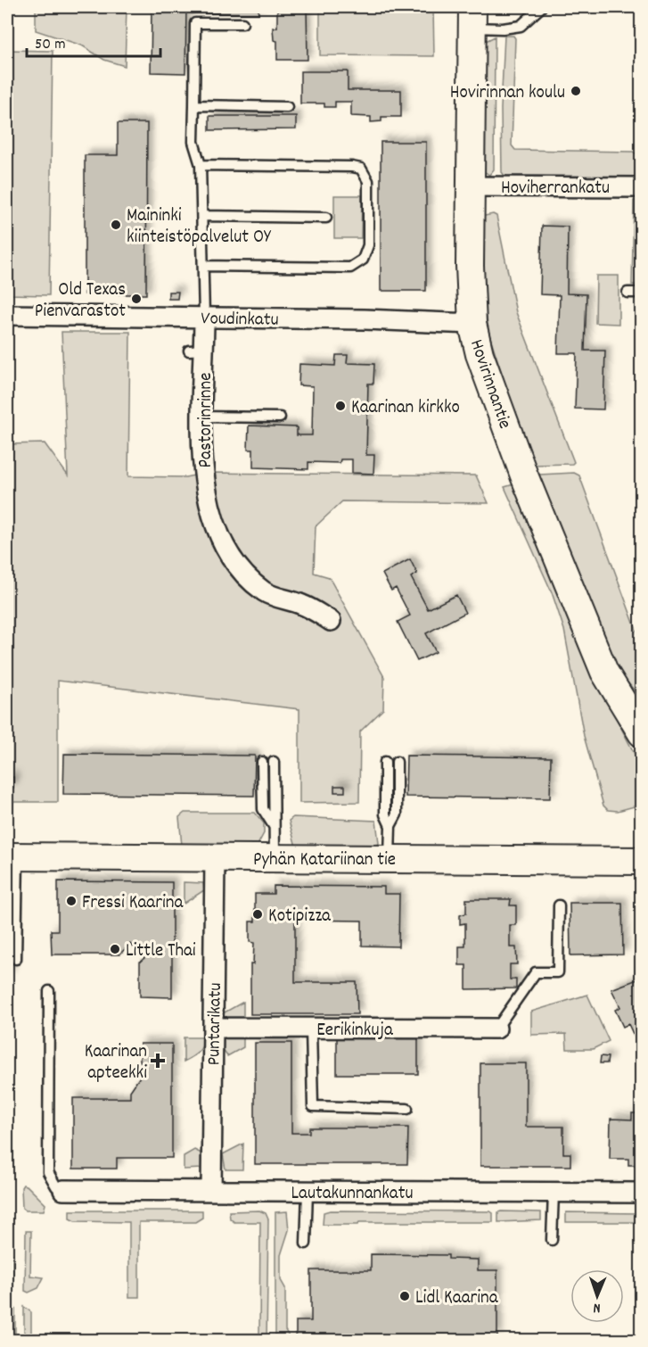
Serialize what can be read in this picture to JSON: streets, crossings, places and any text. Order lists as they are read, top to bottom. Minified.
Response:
{"streets":{"street":["Hoviherrankatu","Voudinkatu","Hovirinnantie","Pastorinrinne","Pyhän Katariinan tie","Puntarikatu","Eerikinkuja","Lautakunnankatu"]},"crossings":[["Hoviherrankatu","Hovirinnantie"],["Voudinkatu","Hovirinnantie"],["Voudinkatu","Pastorinrinne"],["Pyhän Katariinan tie","Puntarikatu"],["Puntarikatu","Eerikinkuja"],["Puntarikatu","Lautakunnankatu"]],"places":{"other":["Hovirinnan koulu","Maininki kiinteistöpalvelut OY","Old Texas Pienvarastot","Kaarinan kirkko","Fressi Kaarina","Kotipizza","Little Thai","Lidl Kaarina"],"health":["Kaarinan apteekki"]},"scale_bar":"50 m","north":"bottom"}
